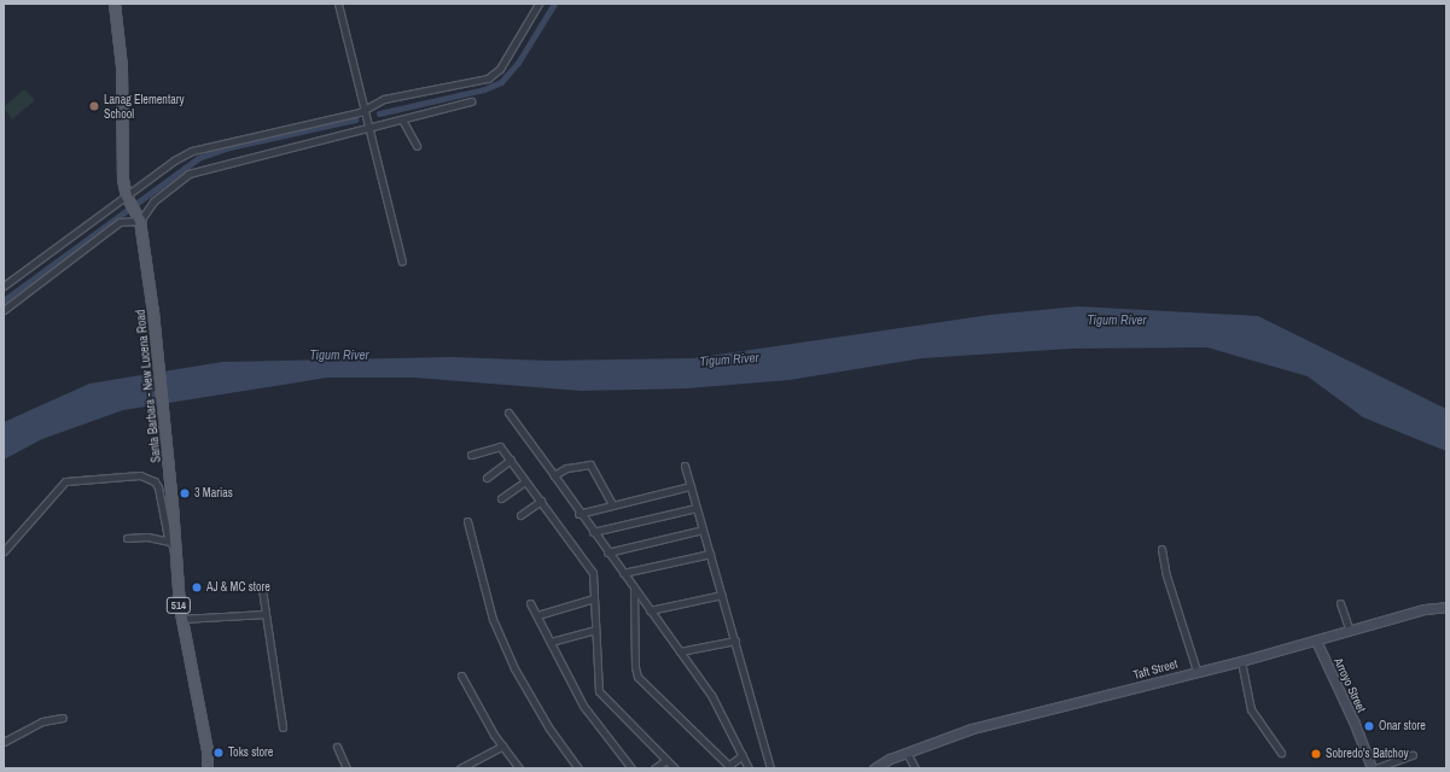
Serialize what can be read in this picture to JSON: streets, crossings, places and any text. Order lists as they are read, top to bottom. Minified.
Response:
{"streets":{"main road":["Santa Barbara - New Lucena Road","514","Taft Street","Arroyo Street"]},"crossings":[["Taft Street","Arroyo Street"]],"water":["Tigum River"],"places":["Lanag Elementary School","3 Marias","AJ & MC store","Onar store","Toks store","Sobredo's Batchoy"]}
